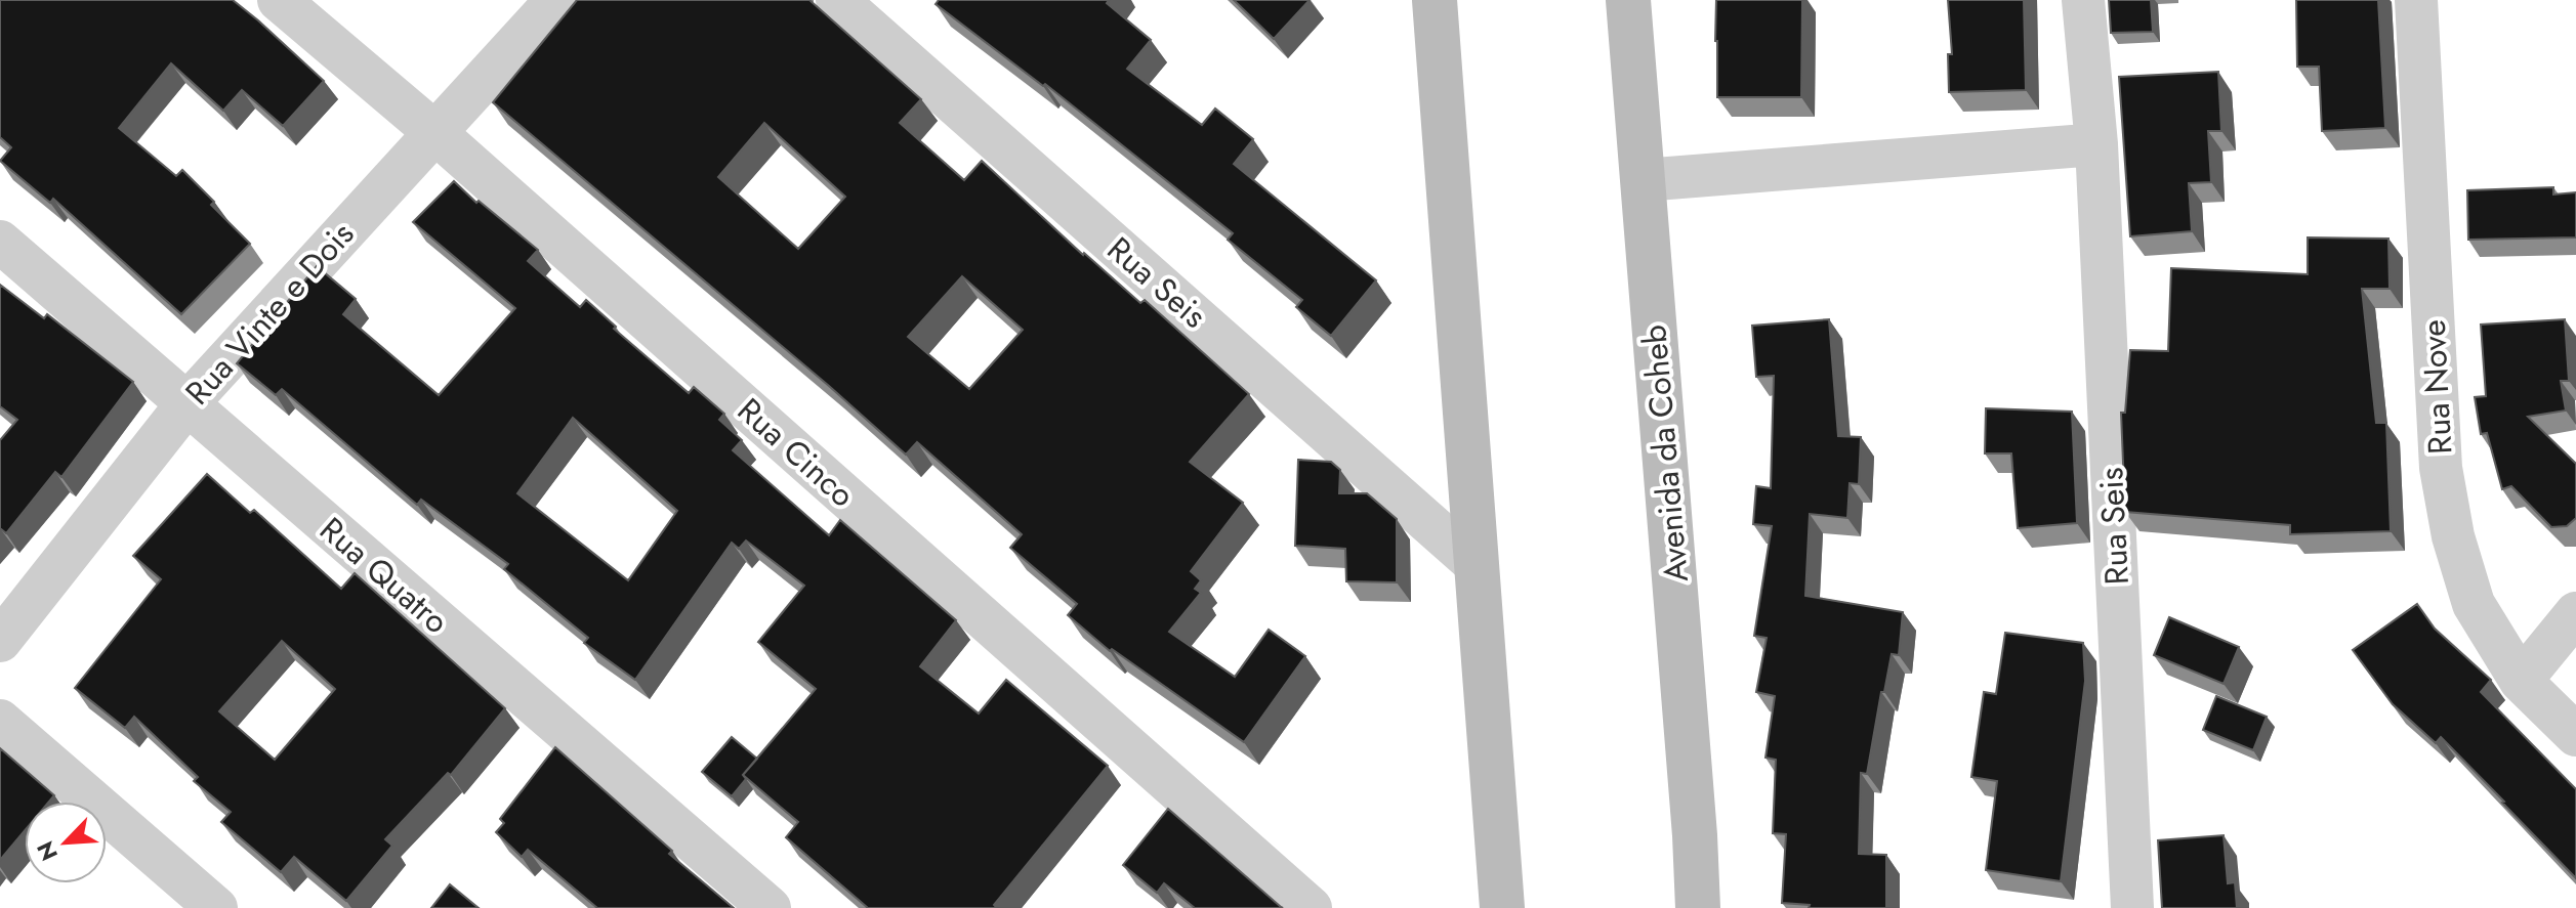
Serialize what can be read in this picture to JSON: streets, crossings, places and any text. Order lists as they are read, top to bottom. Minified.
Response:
{"streets":{"main road":["Avenida da Coheb"],"street":["Rua Seis","Rua Vinte e Dois","Rua Nove","Rua Cinco","Rua Quatro"]},"crossings":[["Rua Vinte e Dois","Rua Cinco"],["Rua Vinte e Dois","Rua Quatro"]],"north":"bottom left"}
